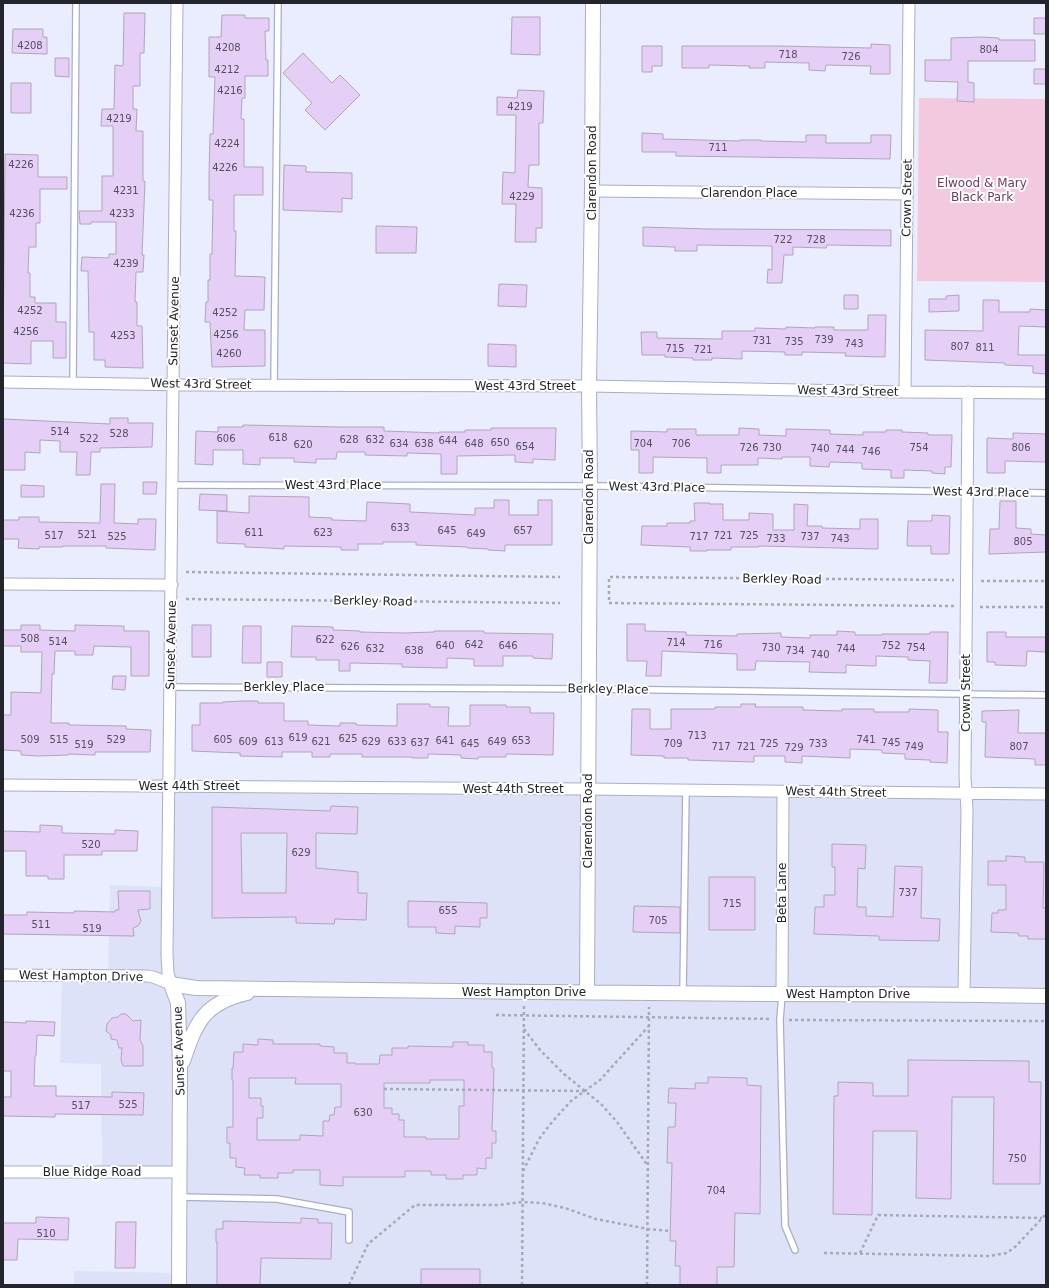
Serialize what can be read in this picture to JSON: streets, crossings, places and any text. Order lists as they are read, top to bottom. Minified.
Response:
{"streets":{"street":["Clarendon Road","Clarendon Place","Crown Street","Sunset Avenue","West 43rd Street","West 44th Street","Beta Lane","West Hampton Drive","Blue Ridge Road"],"lane":["West 43rd Place","Berkley Place"],"path":["Berkley Road"]},"crossings":[["Clarendon Road","Clarendon Place"],["Clarendon Road","West 43rd Street"],["Clarendon Road","West 43rd Place"],["Clarendon Road","Berkley Place"],["Clarendon Road","West 44th Street"],["Clarendon Road","West Hampton Drive"],["Clarendon Place","Crown Street"],["Crown Street","West 43rd Street"],["Crown Street","West 43rd Place"],["Crown Street","Berkley Place"],["Crown Street","West 44th Street"],["Crown Street","West Hampton Drive"],["Sunset Avenue","West 43rd Street"],["Sunset Avenue","West 43rd Place"],["Sunset Avenue","Berkley Place"],["Sunset Avenue","West 44th Street"],["Sunset Avenue","West Hampton Drive"],["Sunset Avenue","Blue Ridge Road"],["West 44th Street","Beta Lane"],["Beta Lane","West Hampton Drive"]],"parks":["Elwood & Mary Black Park"],"house_numbers":["4208","4208","804","718","726","4212","4216","4219","4219","4224","711","4226","4226","4231","4229","4236","4233","722","728","4239","4252","4252","4256","4256","4253","739","731","735","743","807","811","715","721","4260","514","528","618","522","606","628","632","644","650","634","638","648","704","706","620","654","726","730","754","806","740","744","746","633","645","657","611","623","649","521","517","721","725","525","717","737","733","743","805","508","622","514","714","642","716","640","646","752","626","730","754","632","744","638","734","740","713","619","625","509","515","529","605","741","641","653","609","613","621","629","633","649","637","745","645","709","725","733","519","717","721","749","807","729","520","629","737","715","655","705","511","519","525","517","630","750","704","510"]}
